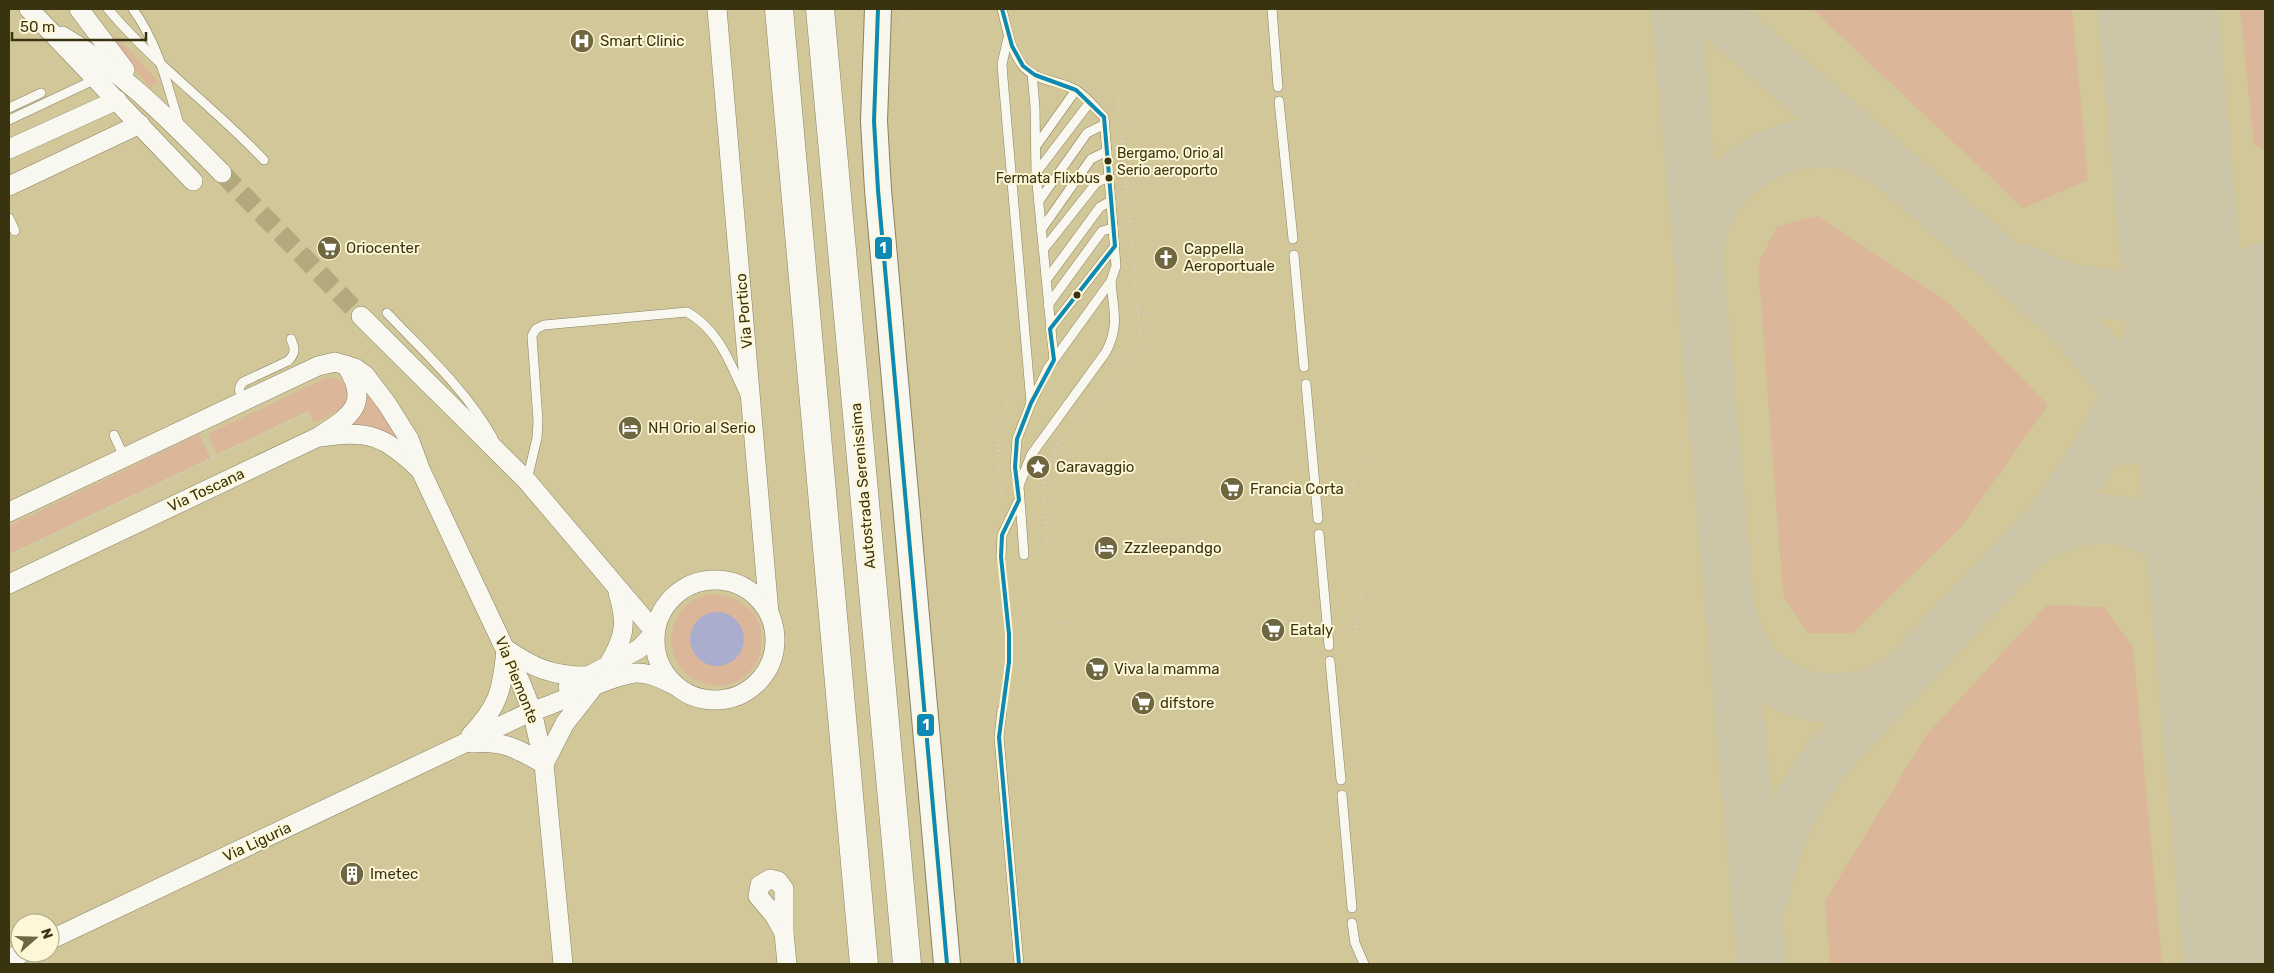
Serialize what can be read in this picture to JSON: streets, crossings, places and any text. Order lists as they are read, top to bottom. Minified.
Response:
{"streets":{"highway":["Autostrada Serenissima"],"street":["Via Portico","Via Toscana","Via Piemonte","Via Liguria"]},"crossings":[["Via Portico","Via Liguria"],["Via Toscana","Via Piemonte"],["Via Piemonte","Via Liguria"]],"places":{"hospital":["Smart Clinic"],"other":["Bergamo, Orio al Serio aeroporto","Fermata Flixbus"],"supermarket":["Oriocenter","Francia Corta","Eataly","Viva la mamma","difstore"],"church":["Cappella Aeroportuale"],"hotel":["NH Orio al Serio","Zzzleepandgo"],"place":["Caravaggio"],"building":["Imetec"]},"lines":["transit line 1"],"scale_bar":"50 m","north":"right"}
